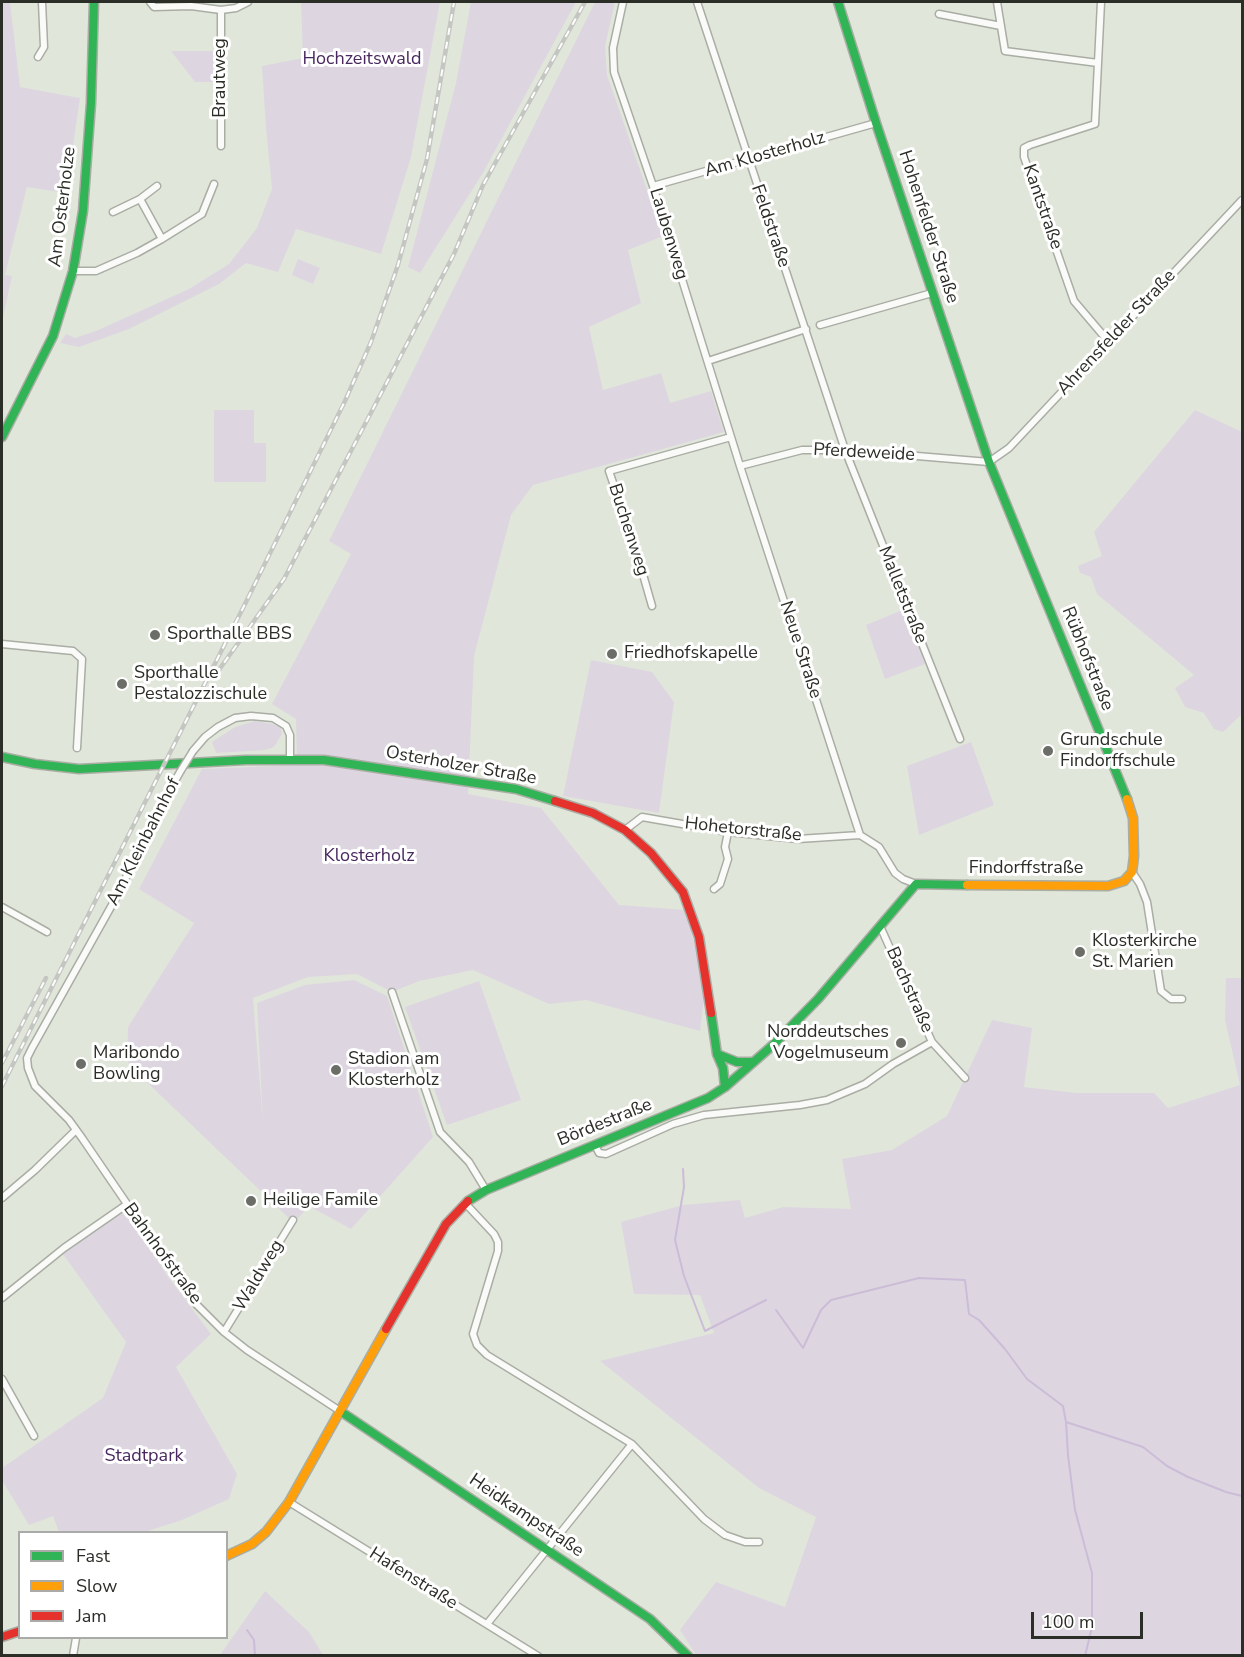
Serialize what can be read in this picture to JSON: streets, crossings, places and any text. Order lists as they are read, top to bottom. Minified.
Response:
{"streets":{"street":["Brautweg","Am Klosterholz","Am Osterholze","Kantstraße","Feldstraße","Hohenfelder Straße","Laubenweg","Ahrensfelder Straße","Pferdeweide","Buchenweg","Malletstraße","Neue Straße","Rübhofstraße","Osterholzer Straße","Hohetorstraße","Am Kleinbahnhof","Findorffstraße","Bachstraße","Bördestraße","Bahnhofstraße","Waldweg","Heidkampstraße","Hafenstraße"]},"crossings":[["Am Klosterholz","Feldstraße"],["Am Klosterholz","Hohenfelder Straße"],["Am Klosterholz","Laubenweg"],["Kantstraße","Ahrensfelder Straße"],["Feldstraße","Pferdeweide"],["Feldstraße","Malletstraße"],["Hohenfelder Straße","Ahrensfelder Straße"],["Hohenfelder Straße","Pferdeweide"],["Hohenfelder Straße","Rübhofstraße"],["Laubenweg","Pferdeweide"],["Laubenweg","Buchenweg"],["Laubenweg","Neue Straße"],["Ahrensfelder Straße","Pferdeweide"],["Ahrensfelder Straße","Rübhofstraße"],["Pferdeweide","Malletstraße"],["Pferdeweide","Neue Straße"],["Pferdeweide","Rübhofstraße"],["Neue Straße","Hohetorstraße"],["Rübhofstraße","Findorffstraße"],["Osterholzer Straße","Hohetorstraße"],["Osterholzer Straße","Am Kleinbahnhof"],["Osterholzer Straße","Bördestraße"],["Am Kleinbahnhof","Bahnhofstraße"],["Findorffstraße","Bördestraße"],["Bachstraße","Bördestraße"],["Bördestraße","Bahnhofstraße"],["Bördestraße","Heidkampstraße"],["Bördestraße","Hafenstraße"],["Bahnhofstraße","Waldweg"],["Bahnhofstraße","Heidkampstraße"]],"parks":["Hochzeitswald","Klosterholz","Stadtpark"],"places":["Sporthalle BBS","Friedhofskapelle","Sporthalle Pestalozzischule","Grundschule Findorffschule","Klosterkirche St. Marien","Norddeutsches Vogelmuseum","Maribondo Bowling","Stadion am Klosterholz","Heilige Famile"],"legend":["Fast","Slow","Jam"],"scale_bar":"100 m"}
